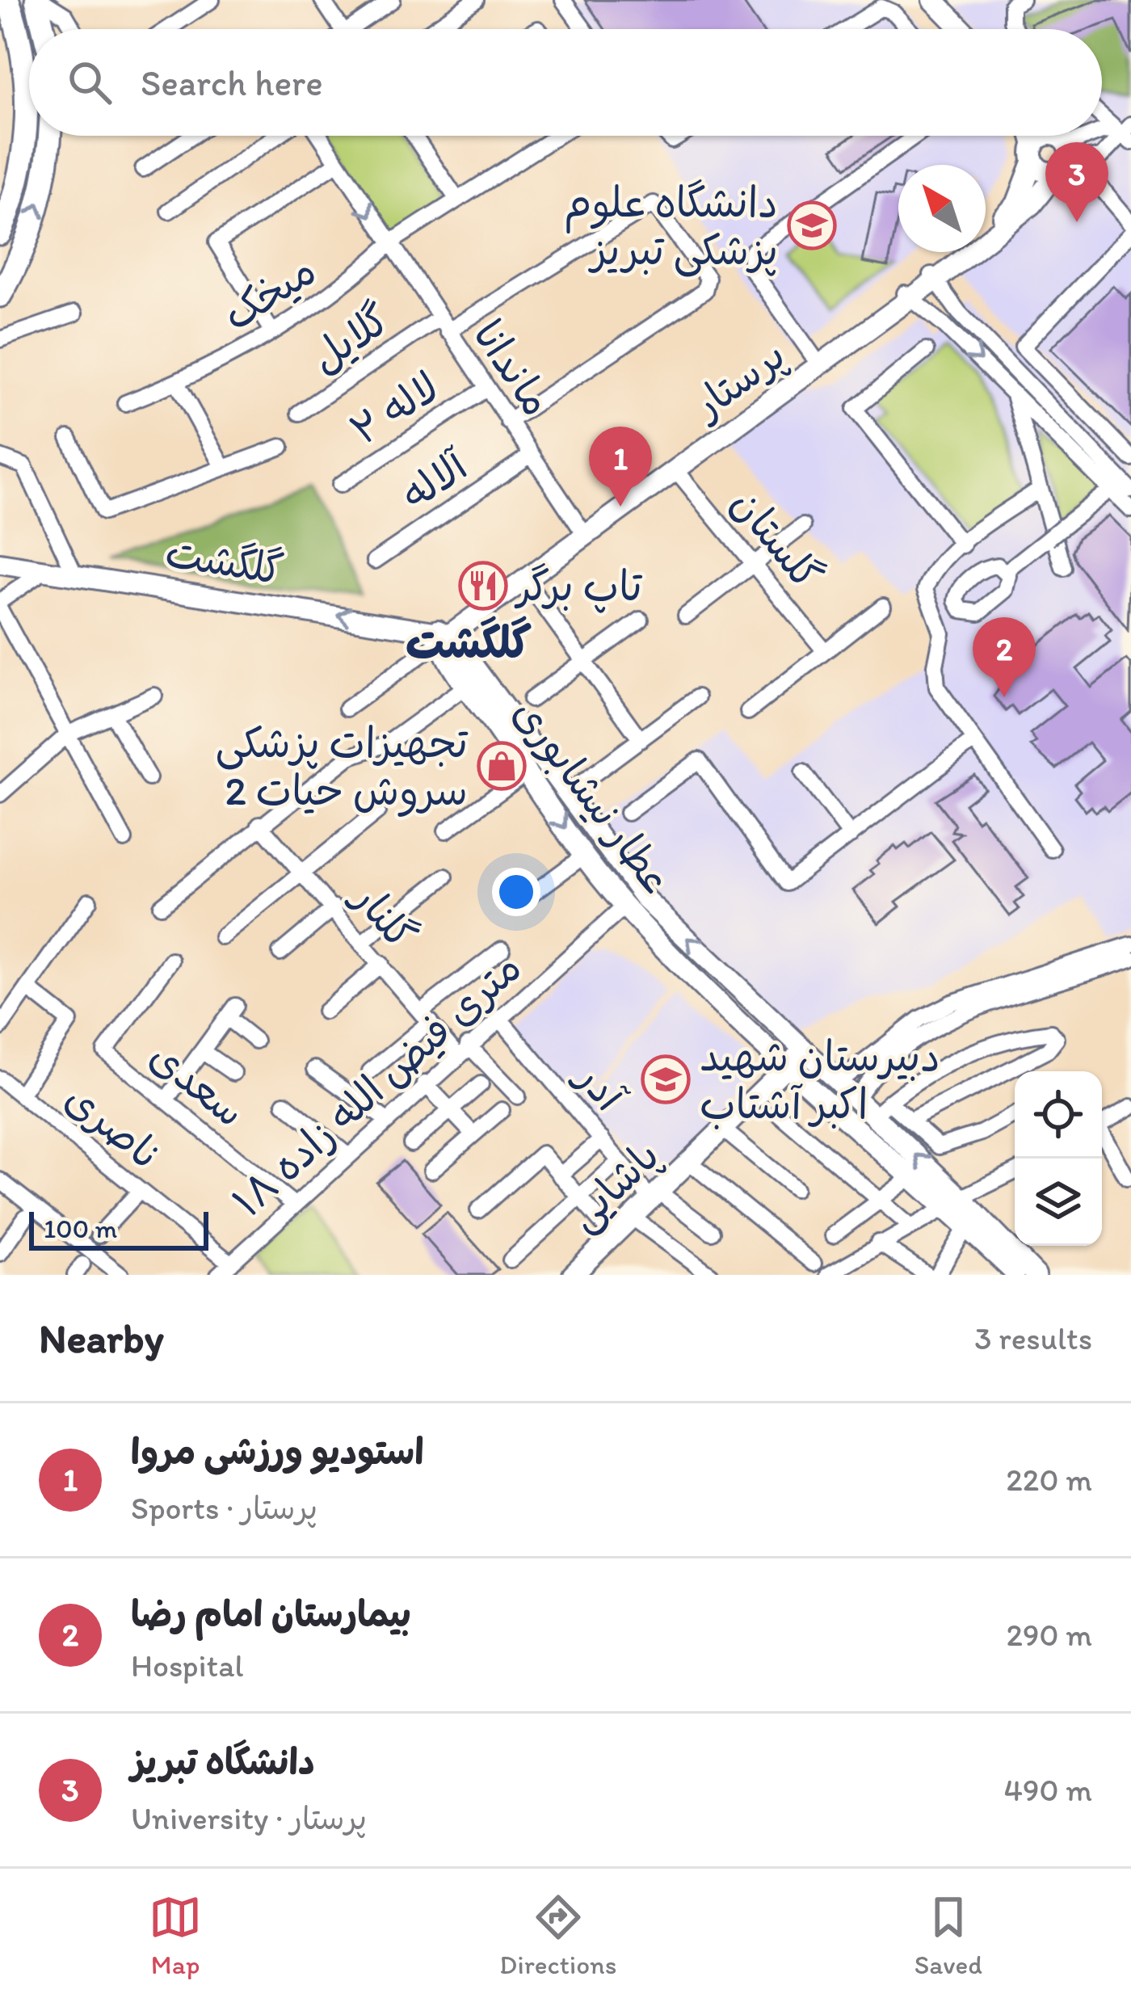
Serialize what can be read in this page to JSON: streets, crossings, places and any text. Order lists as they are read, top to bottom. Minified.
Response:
{"streets":{"main road":["پرستار","گلگشت","عطار نیشابوری","پاشایی"],"street":["میخک","گلایل","ماندانا","لاله ۲","آلاله","گلستان","گلنار","سعدی","۱۸ متری فیض الله زاده","آدر","ناصری"]},"crossings":[["میخک","ماندانا"],["گلایل","ماندانا"],["ماندانا","پرستار"],["ماندانا","لاله ۲"],["ماندانا","آلاله"],["پرستار","گلستان"],["پرستار","گلگشت"],["پرستار","عطار نیشابوری"],["گلگشت","عطار نیشابوری"],["عطار نیشابوری","۱۸ متری فیض الله زاده"],["عطار نیشابوری","پاشایی"],["گلنار","۱۸ متری فیض الله زاده"],["سعدی","۱۸ متری فیض الله زاده"],["۱۸ متری فیض الله زاده","آدر"],["۱۸ متری فیض الله زاده","ناصری"],["آدر","پاشایی"]],"one_way":["گلگشت"],"districts":["گلگشت"],"places":{"school or university":["دانشگاه علوم پزشکی تبریز","دبیرستان شهید اکبر آشتاب"],"restaurant":["تاپ برگر"],"shop":["تجهیزات پزشکی سروش حیات 2"]},"scale_bar":"100 m","north":"top left","page":{"search":"Search here","pins":["3","1","2"],"scale":"100 m","heading":["Nearby","3 results"],"list":[{"mark":"1","name":"استودیو ورزشی مروا","note":"Sports · پرستار","value":"220 m"},{"mark":"2","name":"بیمارستان امام رضا","note":"Hospital","value":"290 m"},{"mark":"3","name":"دانشگاه تبریز","note":"University · پرستار","value":"490 m"}],"nav":["Map","Directions","Saved"]}}
